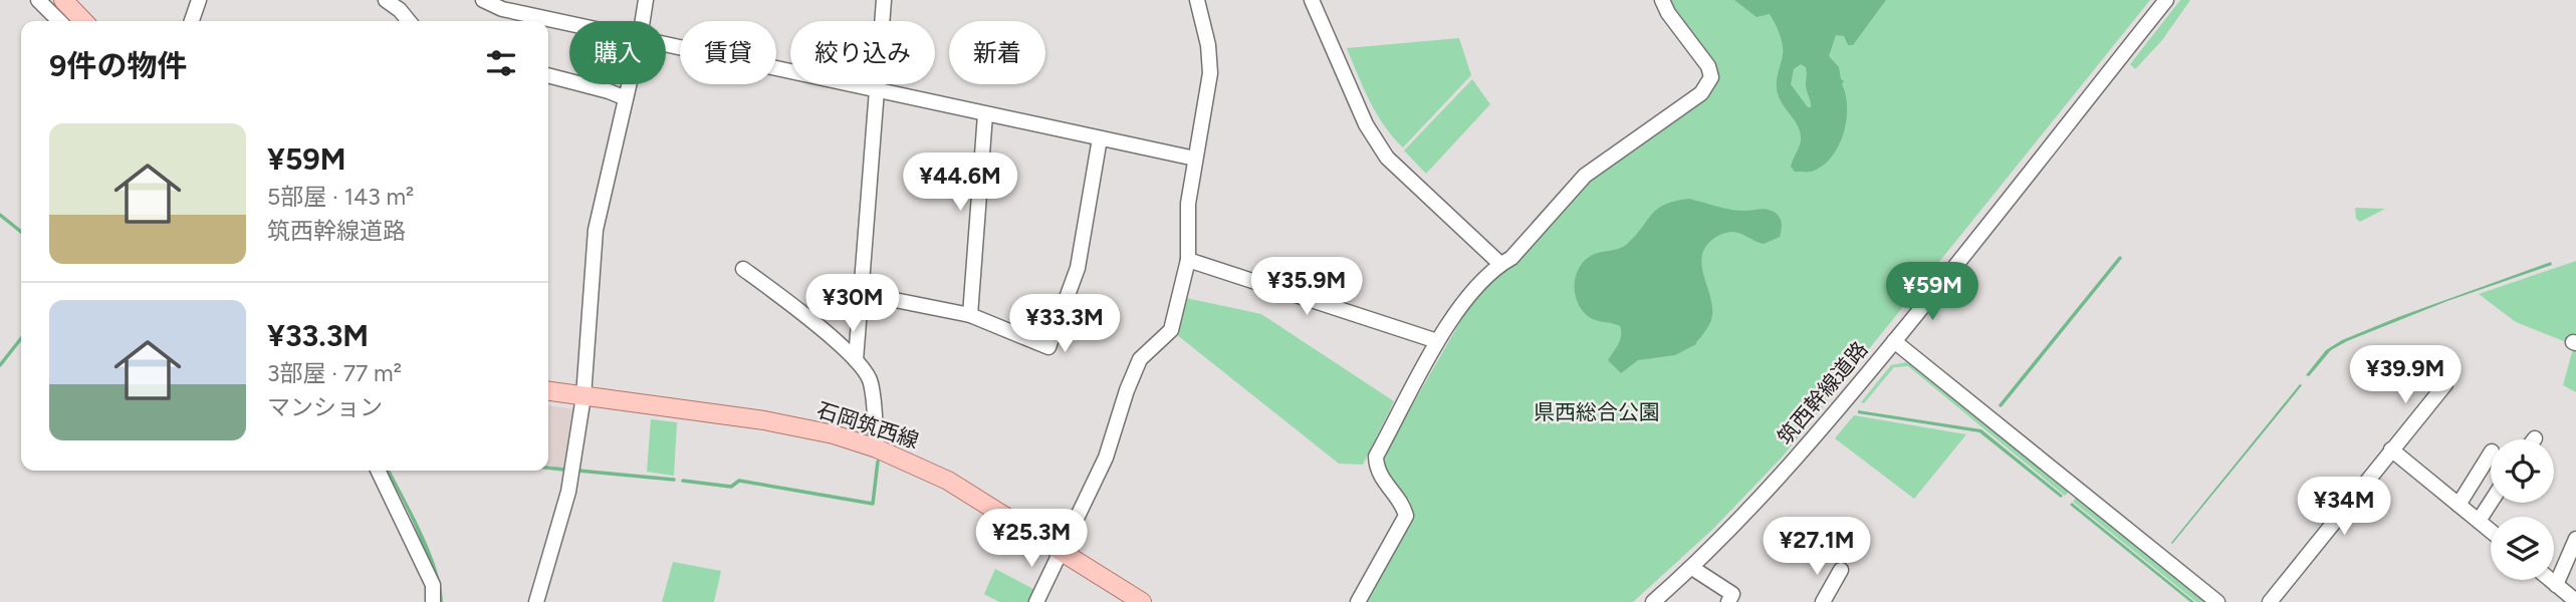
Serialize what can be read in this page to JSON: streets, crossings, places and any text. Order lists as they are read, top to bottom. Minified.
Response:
{"streets":{"main road":["石岡筑西線"],"street":["筑西幹線道路"]},"parks":["県西総合公園"],"page":{"chip":["購入","賃貸","絞り込み","新着"],"heading":"9件の物件","list":[{"name":"¥59M","note":"5部屋 · 143 m² · 筑西幹線道路"},{"name":"¥33.3M","note":"3部屋 · 77 m² · マンション"}],"price":["¥44.6M","¥35.9M","¥59M","¥30M","¥33.3M","¥39.9M","¥34M","¥25.3M","¥27.1M"]}}
